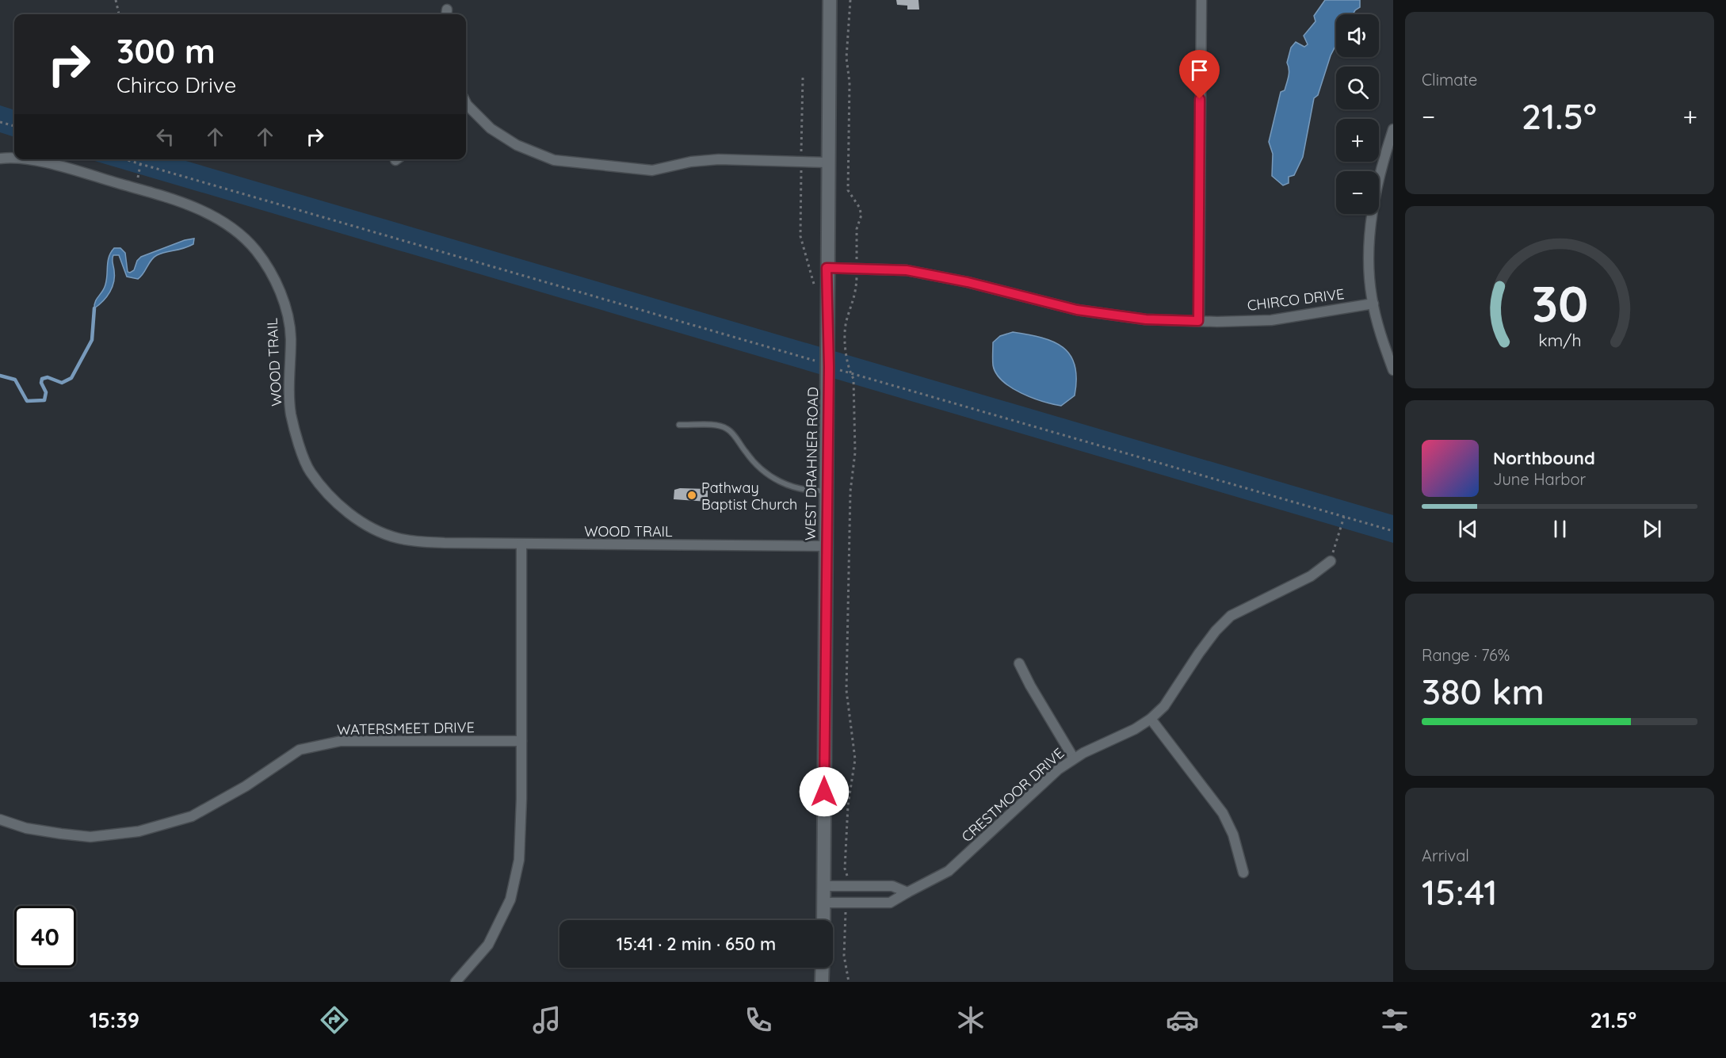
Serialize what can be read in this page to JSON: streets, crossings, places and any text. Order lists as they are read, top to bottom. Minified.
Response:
{"streets":{"street":["CHIRCO DRIVE","WOOD TRAIL","WEST DRAHNER ROAD","WATERSMEET DRIVE","CRESTMOOR DRIVE"]},"crossings":[["CHIRCO DRIVE","WEST DRAHNER ROAD"],["WOOD TRAIL","WEST DRAHNER ROAD"],["WEST DRAHNER ROAD","CRESTMOOR DRIVE"]],"places":["Pathway Baptist Church"],"page":{"tile":["Climate",["Range · 76%","380 km"],["Arrival","15:41"]],"map_buttons":["+","−"],"turn":["300 m","Chirco Drive"],"heat":["−","21.5°","+"],"song":["Northbound","June Harbor"],"limit":"40","trip":"15:41 · 2 min · 650 m","tabs":["15:39","21.5°"],"gauge":["30","km/h"]}}
